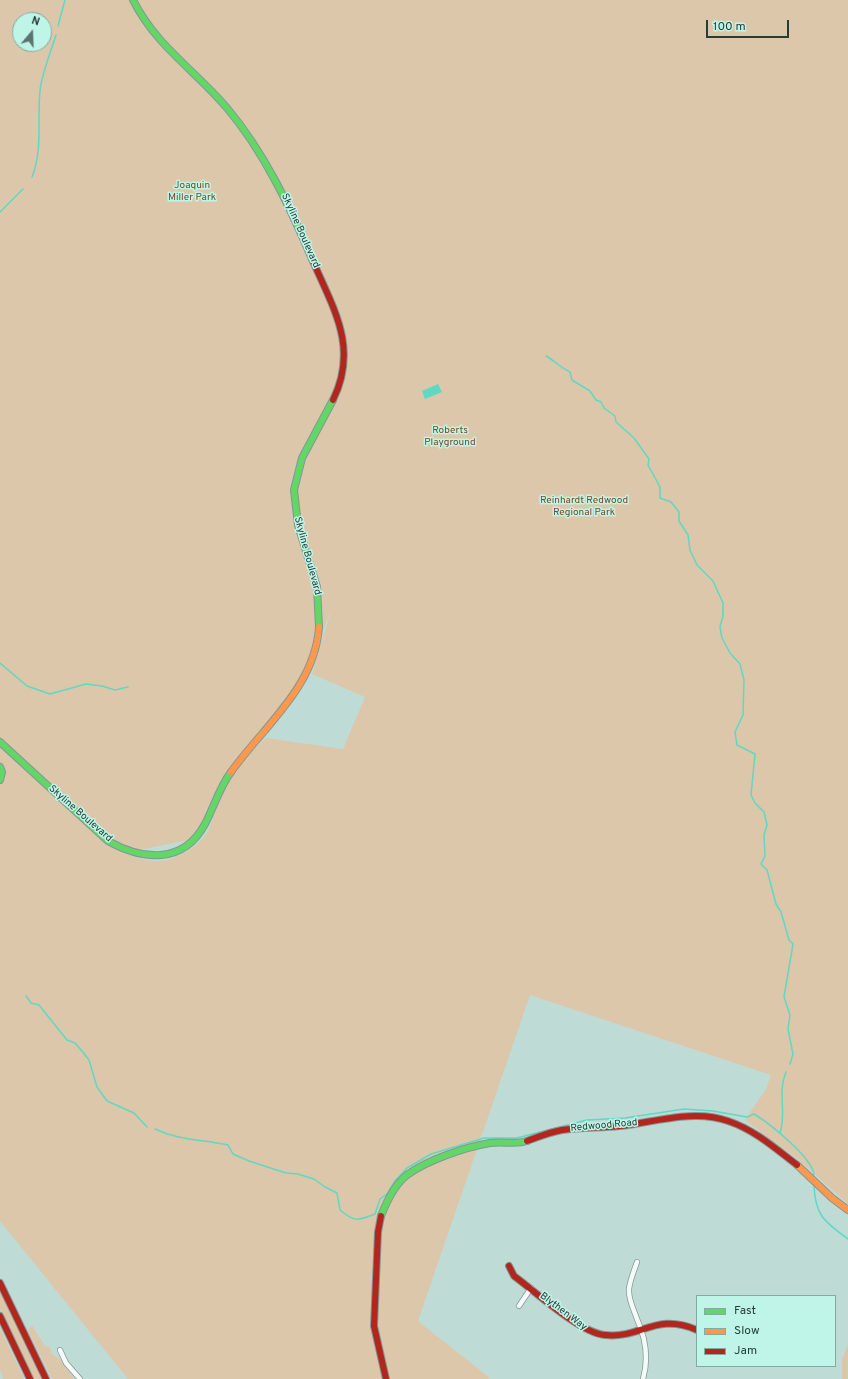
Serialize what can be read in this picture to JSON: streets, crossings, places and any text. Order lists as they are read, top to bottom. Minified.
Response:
{"streets":{"main road":["Skyline Boulevard","Redwood Road","Blythen Way"]},"parks":["Joaquin Miller Park","Roberts Playground","Reinhardt Redwood Regional Park"],"legend":["Fast","Slow","Jam"],"scale_bar":"100 m","north":"top"}
